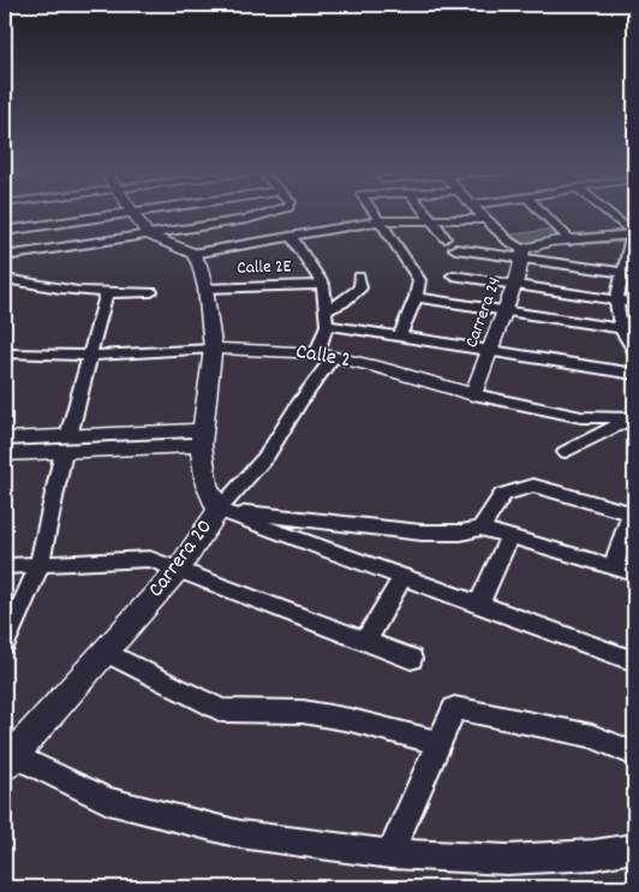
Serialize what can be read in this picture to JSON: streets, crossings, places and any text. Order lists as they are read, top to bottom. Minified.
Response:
{"streets":{"street":["Calle 2E","Carrera 24","Calle 2","Carrera 20"]},"crossings":[["Calle 2E","Carrera 20"],["Carrera 24","Calle 2"],["Calle 2","Carrera 20"]]}
